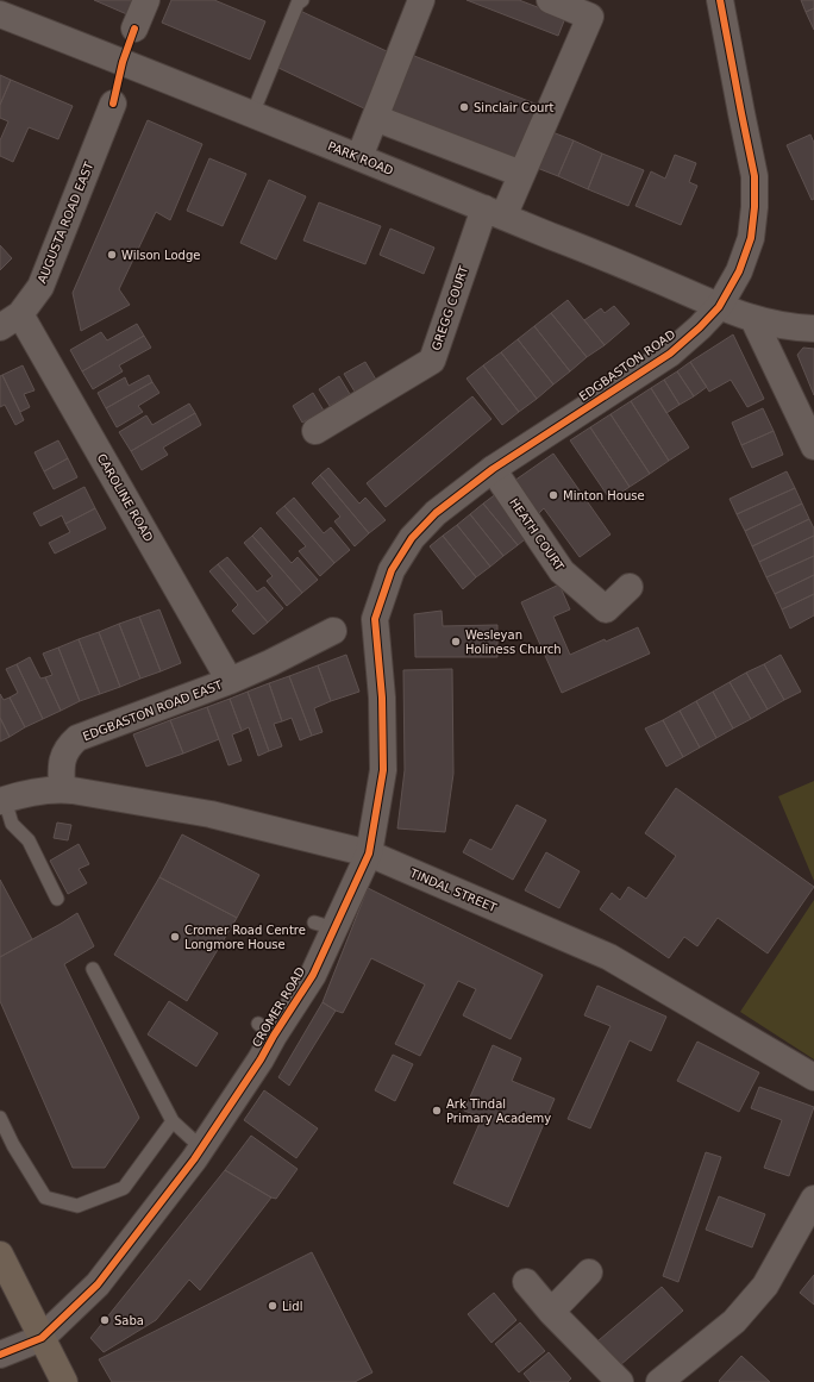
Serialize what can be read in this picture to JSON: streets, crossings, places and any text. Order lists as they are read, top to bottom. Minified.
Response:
{"streets":{"street":["PARK ROAD","AUGUSTA ROAD EAST","GREGG COURT","EDGBASTON ROAD","CAROLINE ROAD","HEATH COURT","EDGBASTON ROAD EAST","TINDAL STREET","CROMER ROAD"]},"crossings":[["PARK ROAD","GREGG COURT"],["PARK ROAD","EDGBASTON ROAD"],["AUGUSTA ROAD EAST","CAROLINE ROAD"],["EDGBASTON ROAD","HEATH COURT"],["EDGBASTON ROAD","CROMER ROAD"],["CAROLINE ROAD","EDGBASTON ROAD EAST"],["EDGBASTON ROAD EAST","TINDAL STREET"],["TINDAL STREET","CROMER ROAD"]],"places":["Sinclair Court","Wilson Lodge","Minton House","Wesleyan Holiness Church","Cromer Road Centre Longmore House","Ark Tindal Primary Academy","Lidl","Saba"]}
